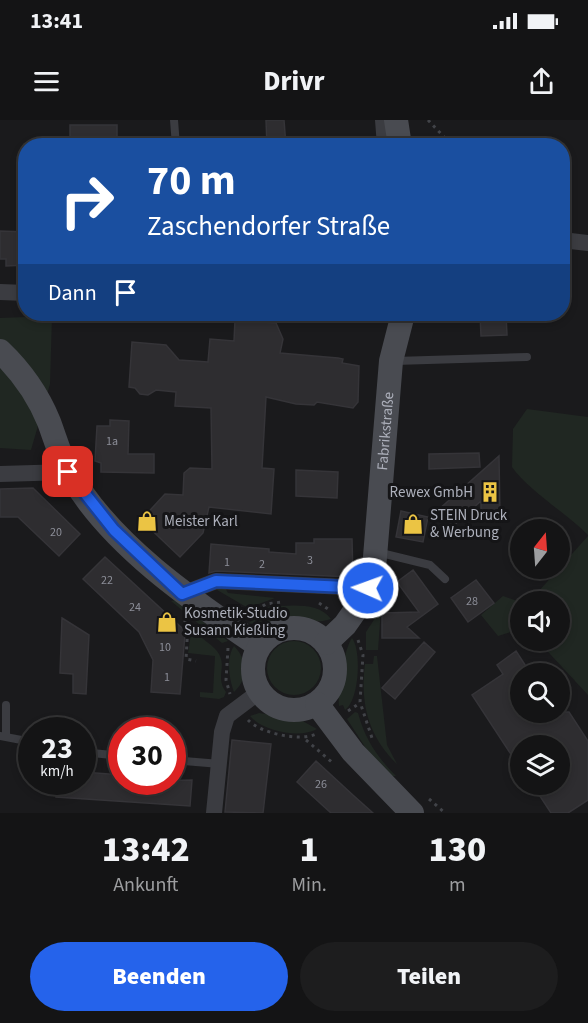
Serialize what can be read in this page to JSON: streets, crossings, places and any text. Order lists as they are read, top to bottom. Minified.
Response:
{"streets":{"street":["Fabrikstraße"]},"places":{"building":["Rewex GmbH"],"shop":["Meister Karl","STEIN Druck & Werbung","Kosmetik-Studio Susann Kießling"]},"house_numbers":["1a","20","3","1","2","22","28","24","10","1","26"],"north":"top","page":{"status":"13:41","header":"Drivr","turn":["70 m","Zaschendorfer Straße"],"then":"Dann","speed":"23 km/h","limit":"30","eta":["13:42","Ankunft","1","Min.","130","m"],"buttons":["Beenden","Teilen"]}}
